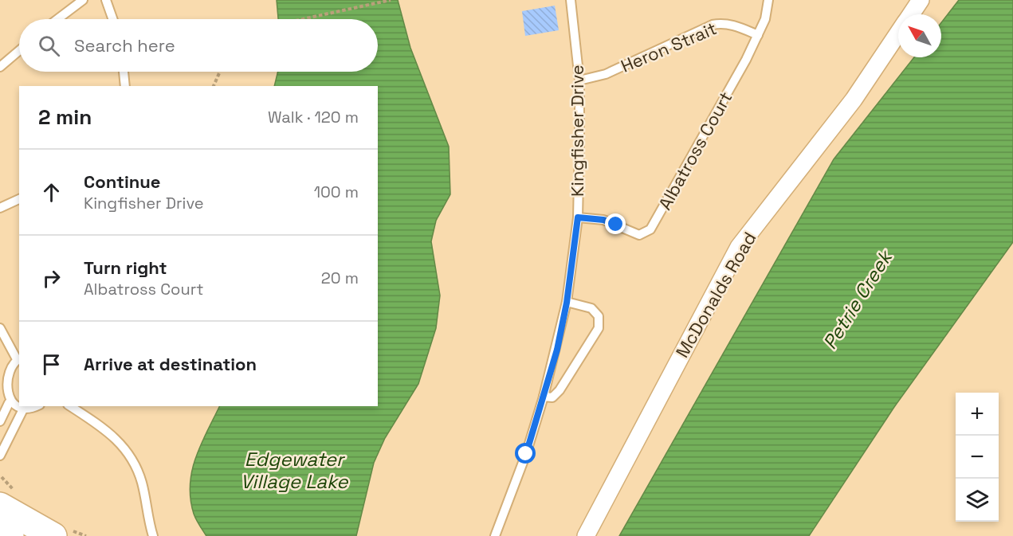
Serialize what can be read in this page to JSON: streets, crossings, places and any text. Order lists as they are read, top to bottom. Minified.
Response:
{"streets":{"street":["McDonalds Road"],"lane":["Heron Strait","Kingfisher Drive","Albatross Court"]},"crossings":[["Heron Strait","Kingfisher Drive"],["Heron Strait","Albatross Court"],["Kingfisher Drive","Albatross Court"]],"water":["Petrie Creek","Edgewater Village Lake"],"north":"top left","page":{"search":"Search here","heading":["2 min","Walk · 120 m"],"list":[["Continue","Kingfisher Drive","100 m"],["Turn right","Albatross Court","20 m"],"Arrive at destination"],"map_buttons":["+","−"]}}
